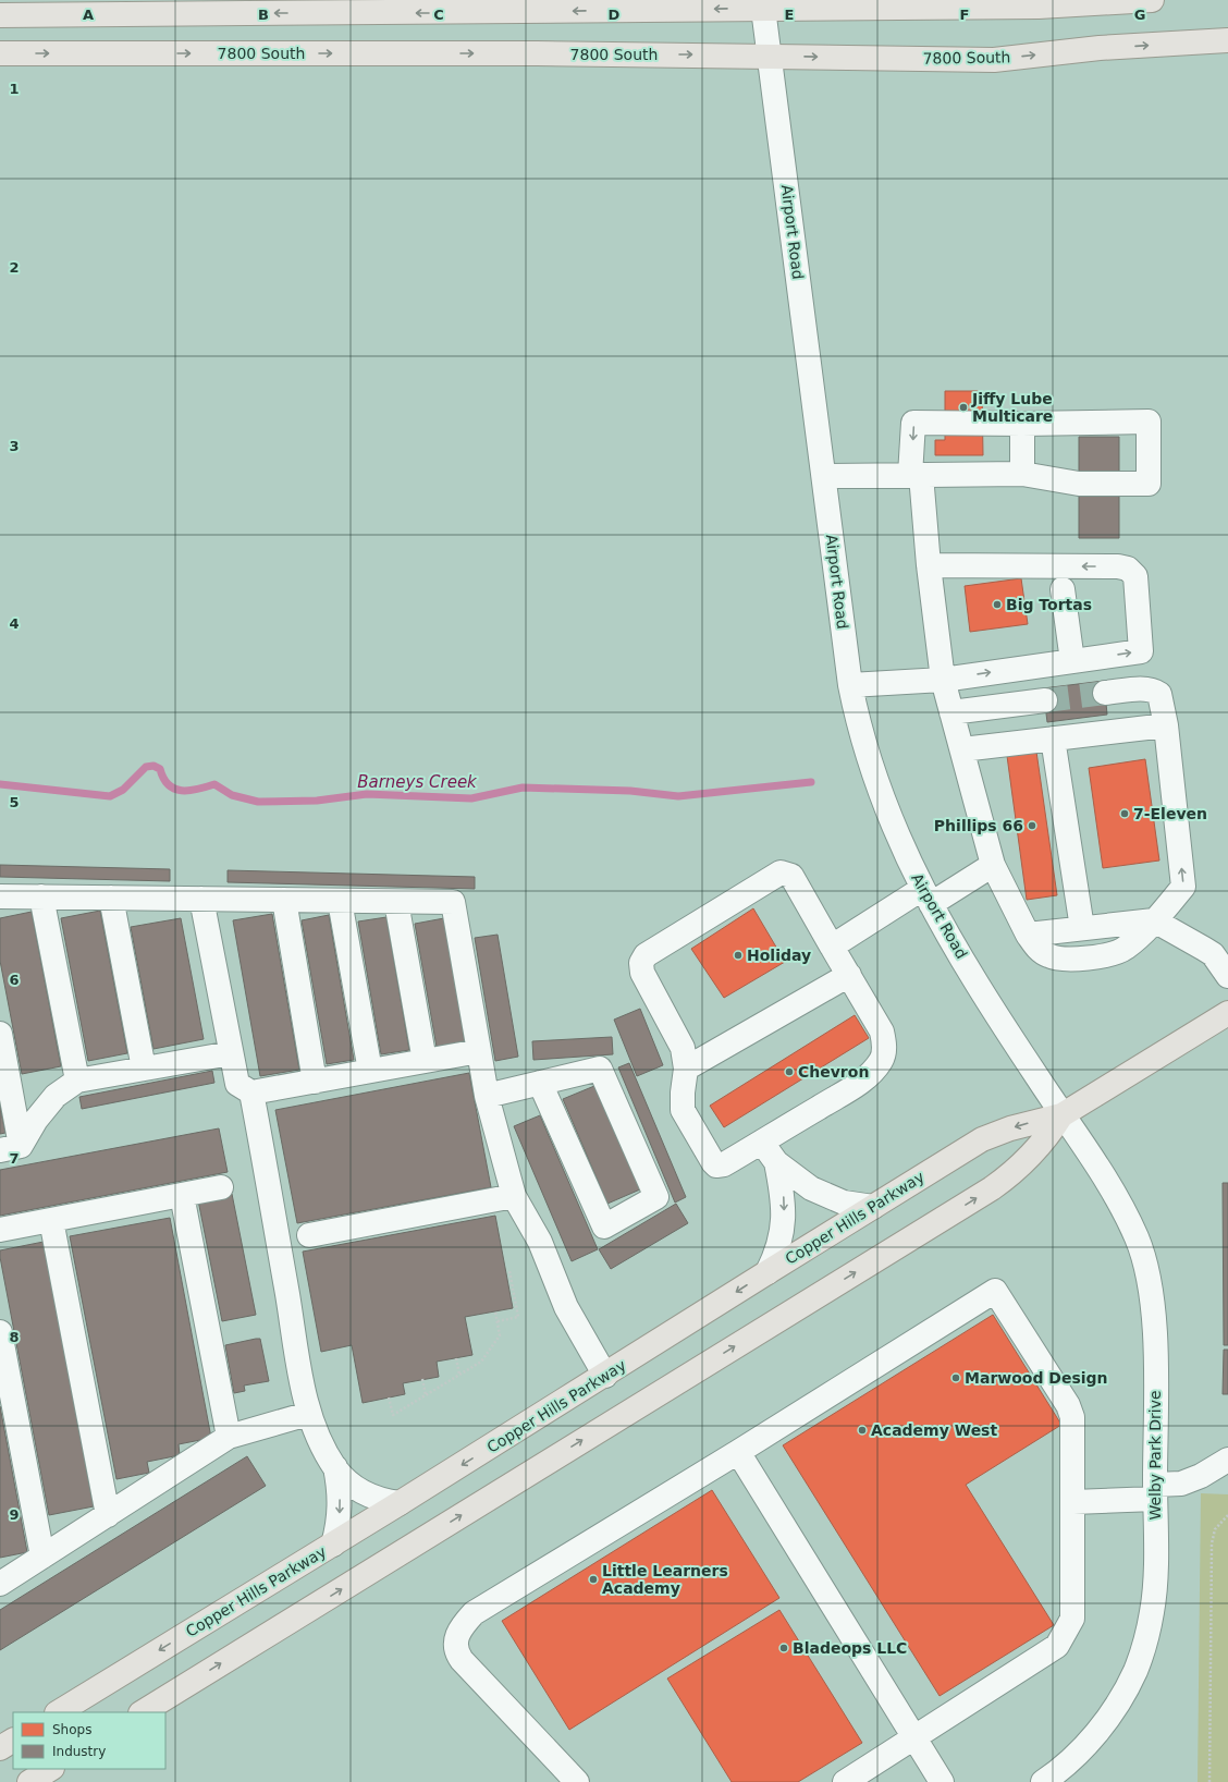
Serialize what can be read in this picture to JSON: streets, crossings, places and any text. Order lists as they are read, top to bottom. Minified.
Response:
{"streets":{"main road":["7800 South","Copper Hills Parkway"],"street":["Airport Road","Welby Park Drive"]},"crossings":[["7800 South","Airport Road"],["Airport Road","Copper Hills Parkway"],["Airport Road","Welby Park Drive"],["Copper Hills Parkway","Welby Park Drive"]],"water":["Barneys Creek"],"places":["Jiffy Lube Multicare","Big Tortas","7-Eleven","Phillips 66","Holiday","Chevron","Marwood Design","Academy West","Little Learners Academy","Bladeops LLC"],"legend":["Shops","Industry"],"grid":{"columns":["A","B","C","D","E","F","G"],"rows":["1","2","3","4","5","6","7","8","9"]}}
